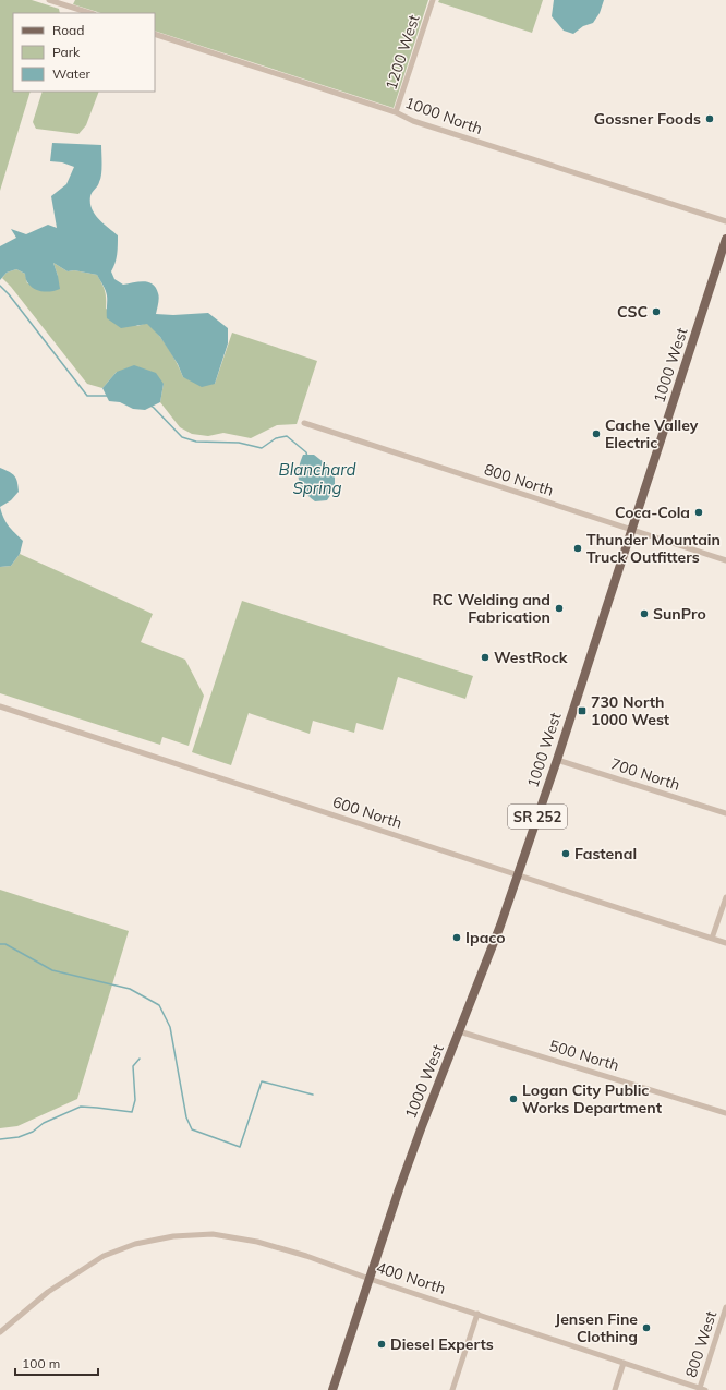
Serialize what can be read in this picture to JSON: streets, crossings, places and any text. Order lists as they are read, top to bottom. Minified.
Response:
{"streets":{"main road":["1000 West","SR 252"],"street":["1200 West","1000 North","800 North","700 North","600 North","500 North","400 North","800 West"]},"crossings":[["1200 West","1000 North"],["1000 West","800 North"],["1000 West","700 North"],["1000 West","600 North"],["1000 West","500 North"],["1000 West","400 North"],["400 North","800 West"]],"water":["Blanchard Spring"],"places":{"other":["Gossner Foods","CSC","Cache Valley Electric","Coca-Cola","Thunder Mountain Truck Outfitters","RC Welding and Fabrication","SunPro","WestRock","Fastenal","Ipaco","Logan City Public Works Department","Jensen Fine Clothing","Diesel Experts"],"transit":["730 North 1000 West"]},"legend":["Road","Park","Water"],"scale_bar":"100 m"}
